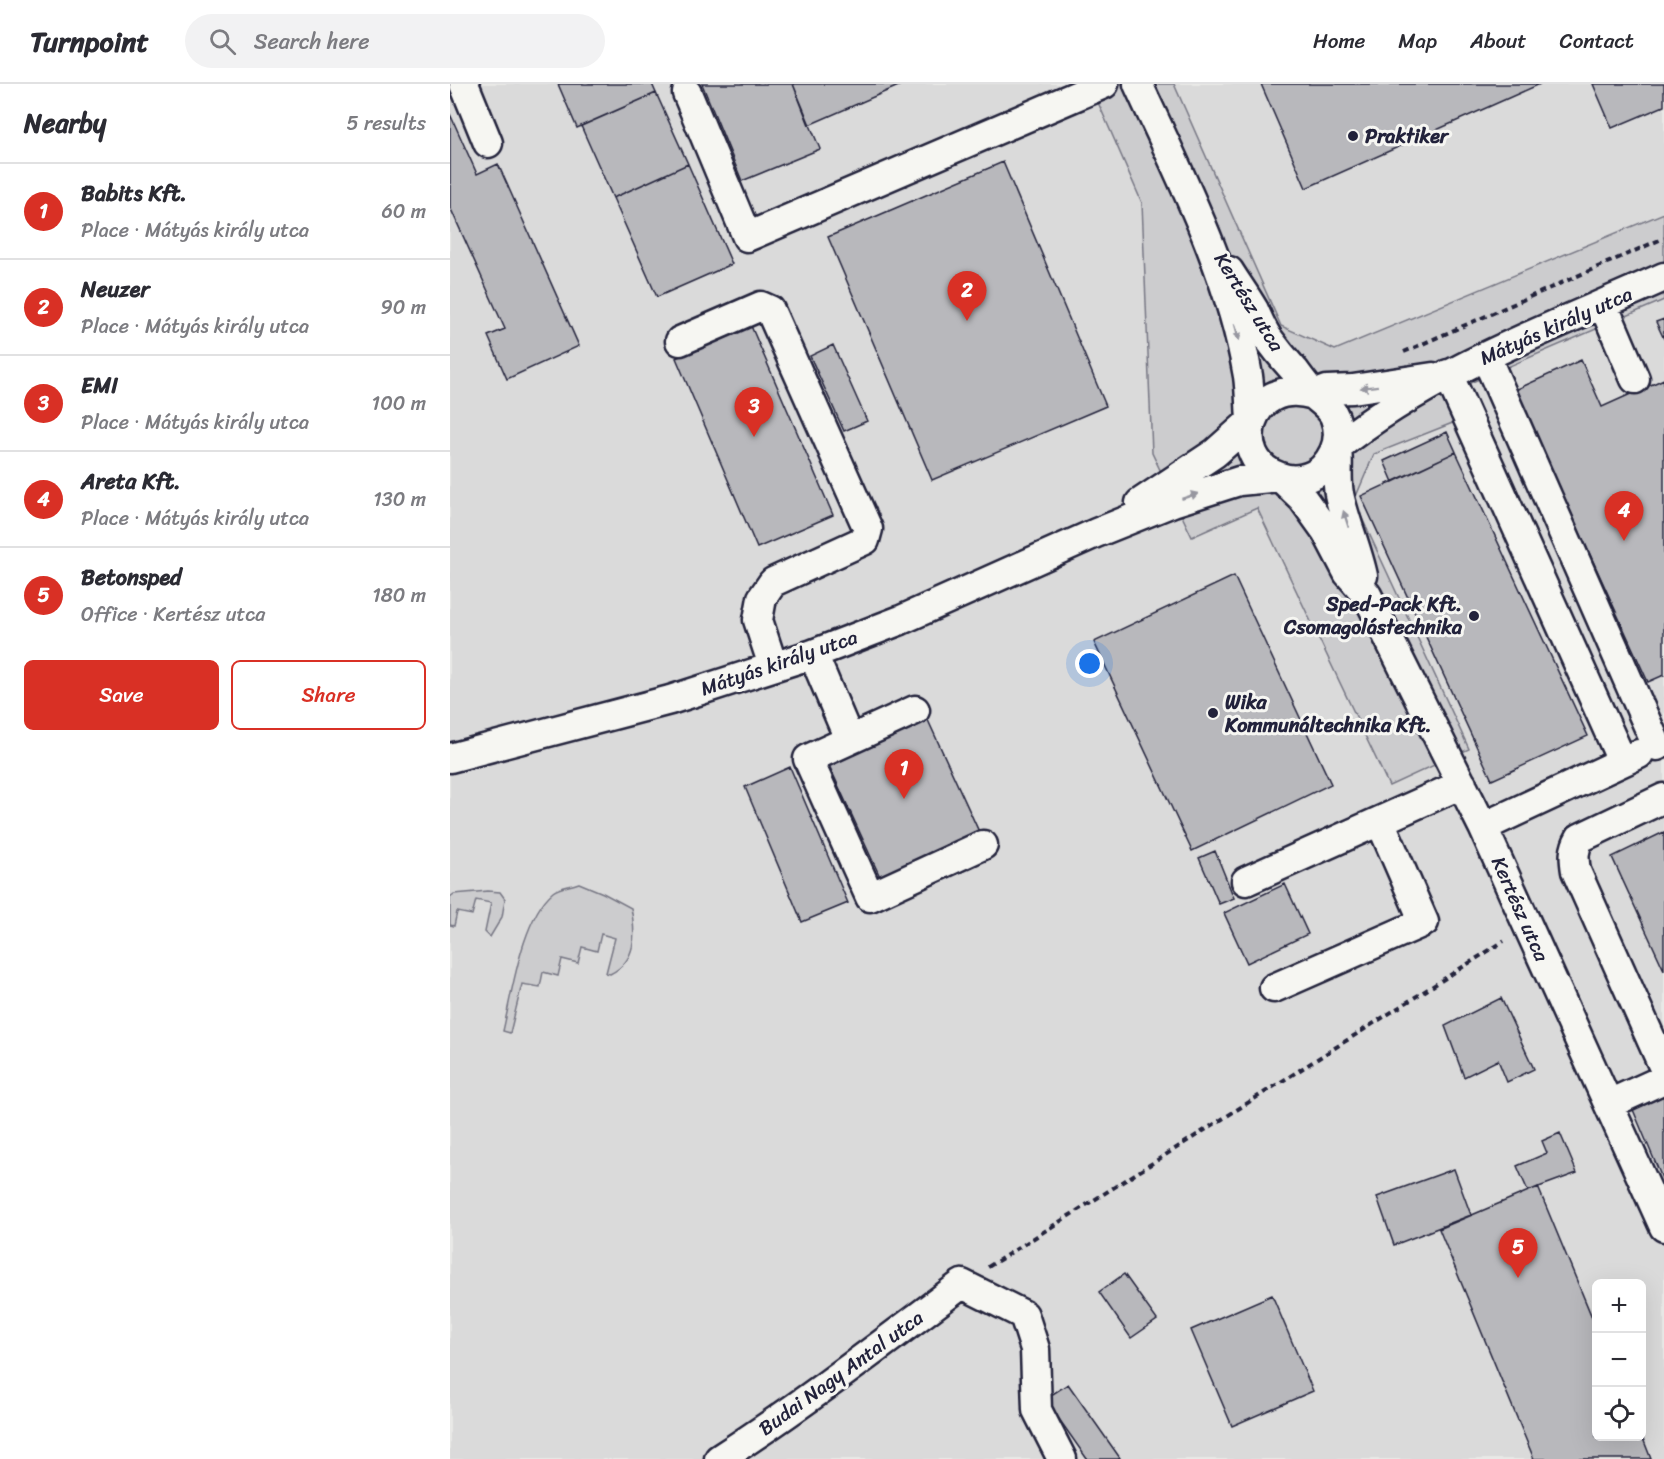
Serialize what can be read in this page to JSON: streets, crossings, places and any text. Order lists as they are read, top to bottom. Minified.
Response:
{"streets":{"street":["Kertész utca","Mátyás király utca","Budai Nagy Antal utca"]},"crossings":[["Kertész utca","Mátyás király utca"]],"places":["Praktiker","Sped-Pack Kft. Csomagolástechnika","Wika Kommunáltechnika Kft."],"page":{"header":"Turnpoint","search":"Search here","nav":["Home","Map","About","Contact"],"heading":["Nearby","5 results"],"list":[{"mark":"1","name":"Babits Kft.","note":"Place · Mátyás király utca","value":"60 m"},{"mark":"2","name":"Neuzer","note":"Place · Mátyás király utca","value":"90 m"},{"mark":"3","name":"EMI","note":"Place · Mátyás király utca","value":"100 m"},{"mark":"4","name":"Areta Kft.","note":"Place · Mátyás király utca","value":"130 m"},{"mark":"5","name":"Betonsped","note":"Office · Kertész utca","value":"180 m"}],"pins":["2","3","4","1","5"],"buttons":["Save","Share"],"map_buttons":["+","−"]}}
